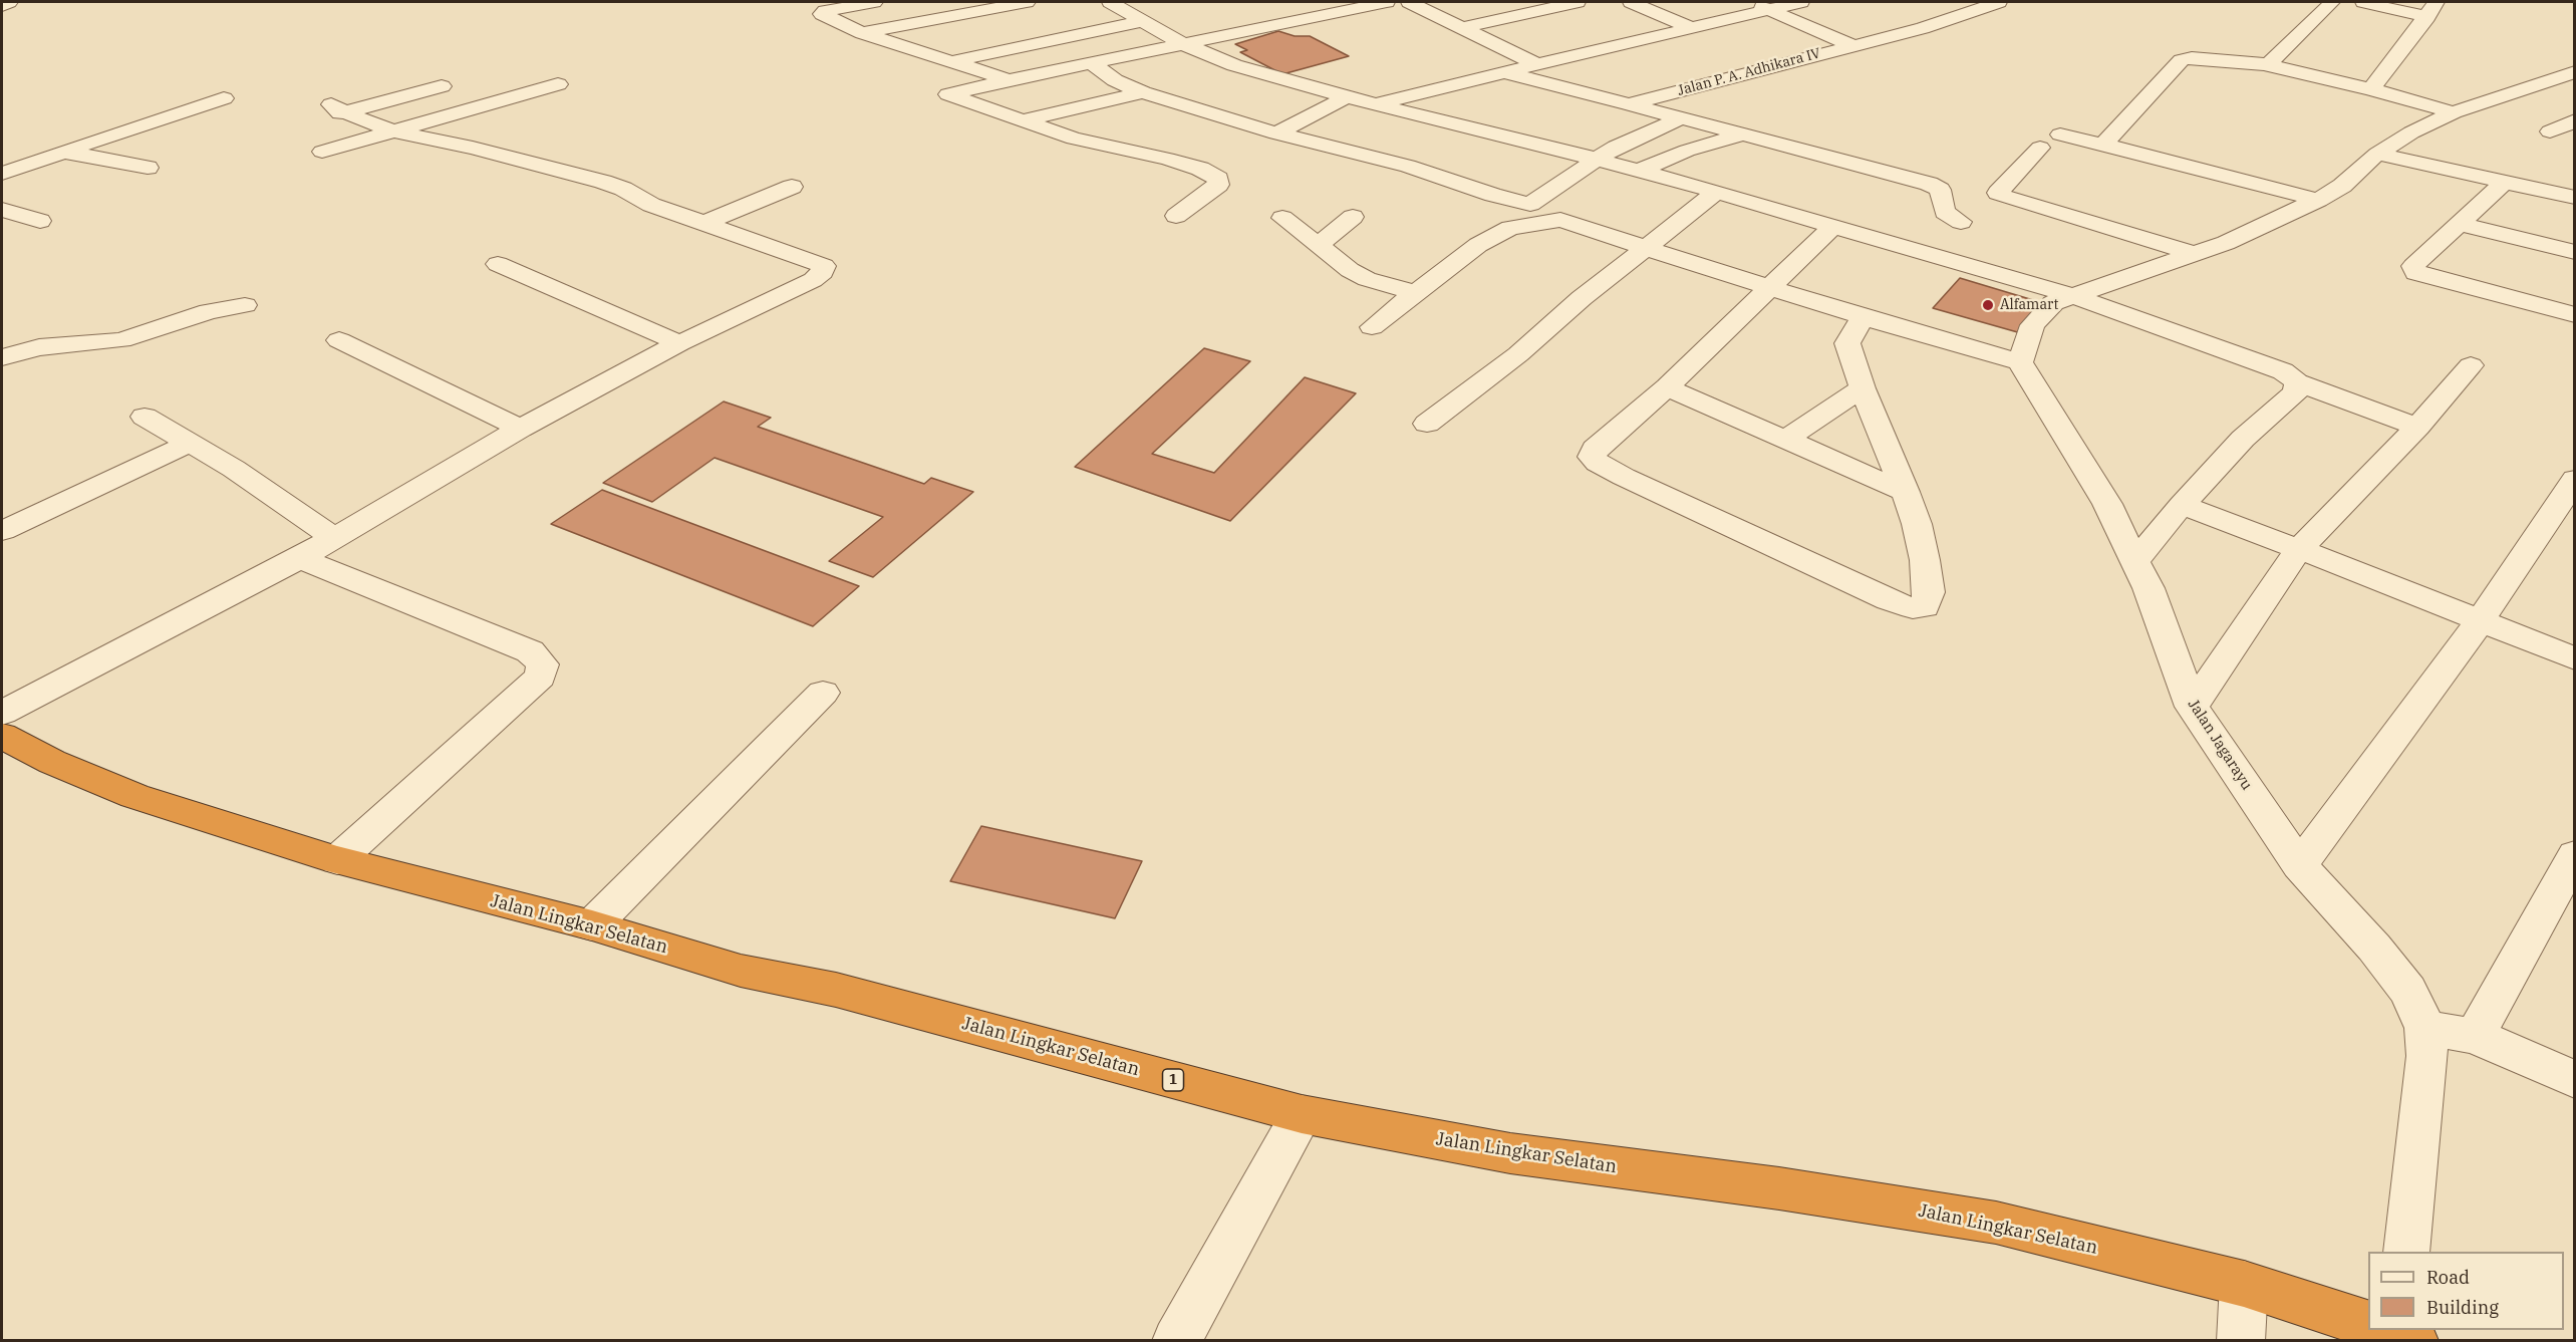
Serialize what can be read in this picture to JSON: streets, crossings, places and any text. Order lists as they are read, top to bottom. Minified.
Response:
{"streets":{"highway":["Jalan Lingkar Selatan","1"],"street":["Jalan P. A. Adhikara IV","Jalan Jagarayu"]},"places":["Alfamart"],"legend":["Road","Building"]}
